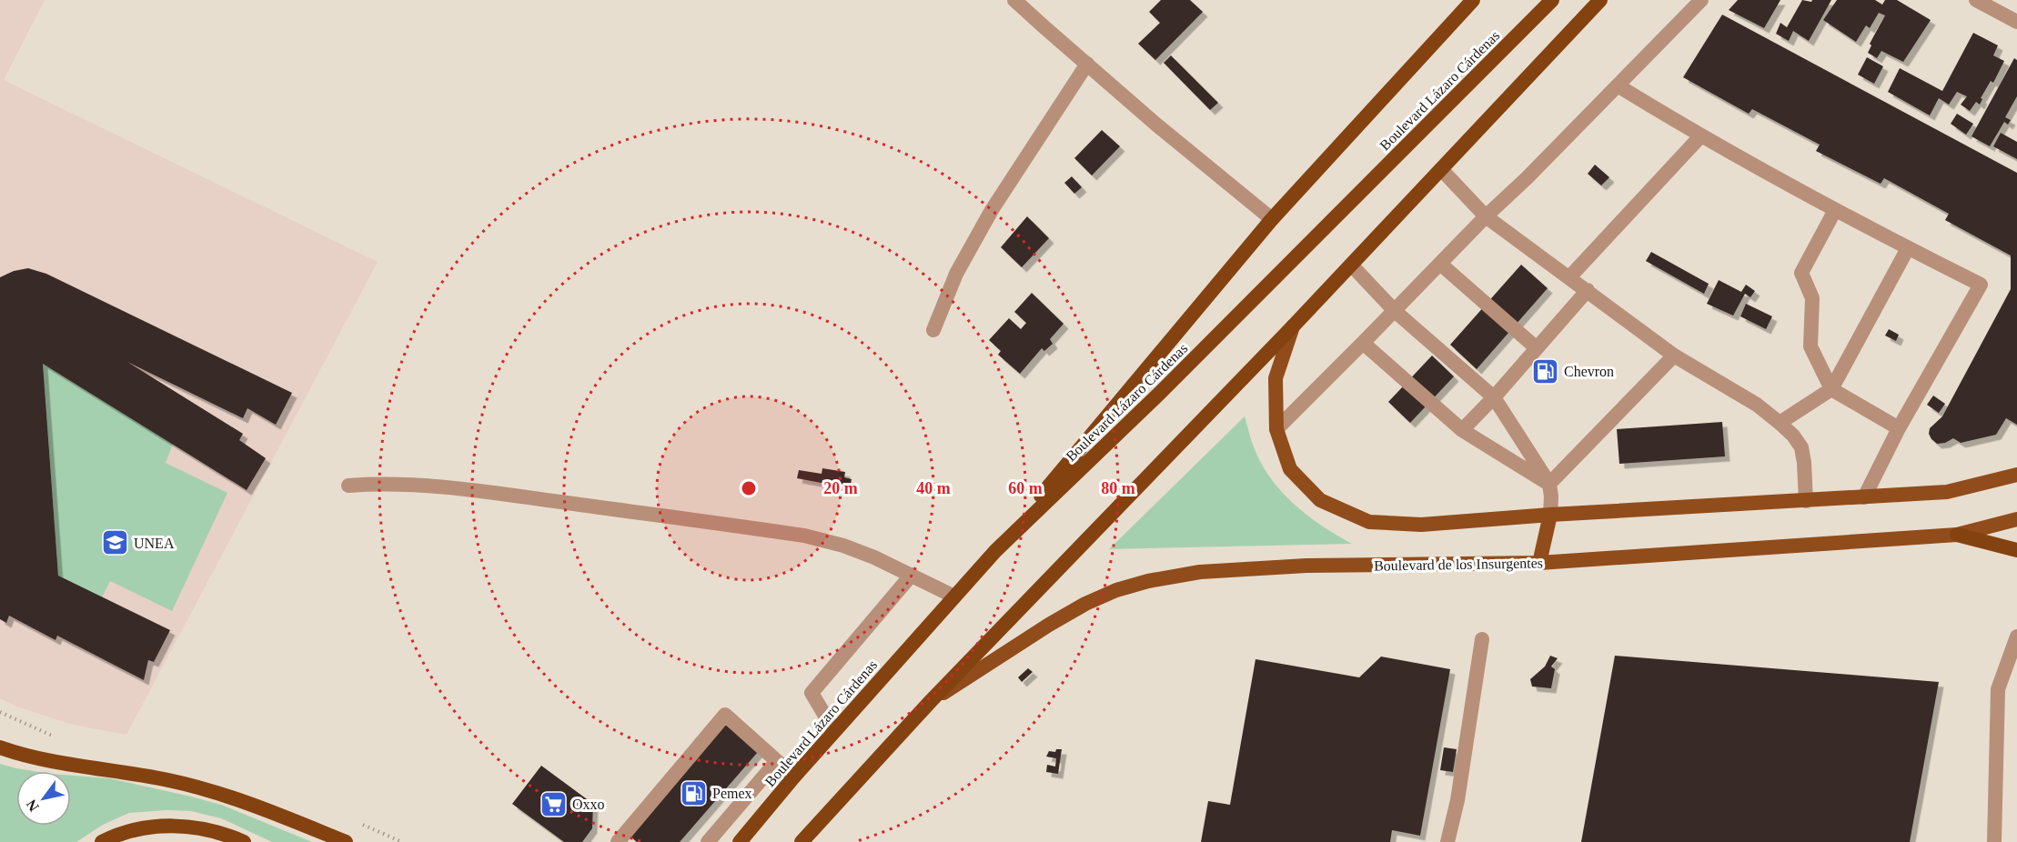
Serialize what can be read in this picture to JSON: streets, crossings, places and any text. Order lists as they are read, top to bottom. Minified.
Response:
{"streets":{"highway":["Boulevard Lázaro Cárdenas"],"main road":["Boulevard de los Insurgentes"]},"places":{"fuel station":["Chevron","Pemex"],"school or university":["UNEA"],"supermarket":["Oxxo"]},"north":"bottom left","rings":["20 m","40 m","60 m","80 m"]}
